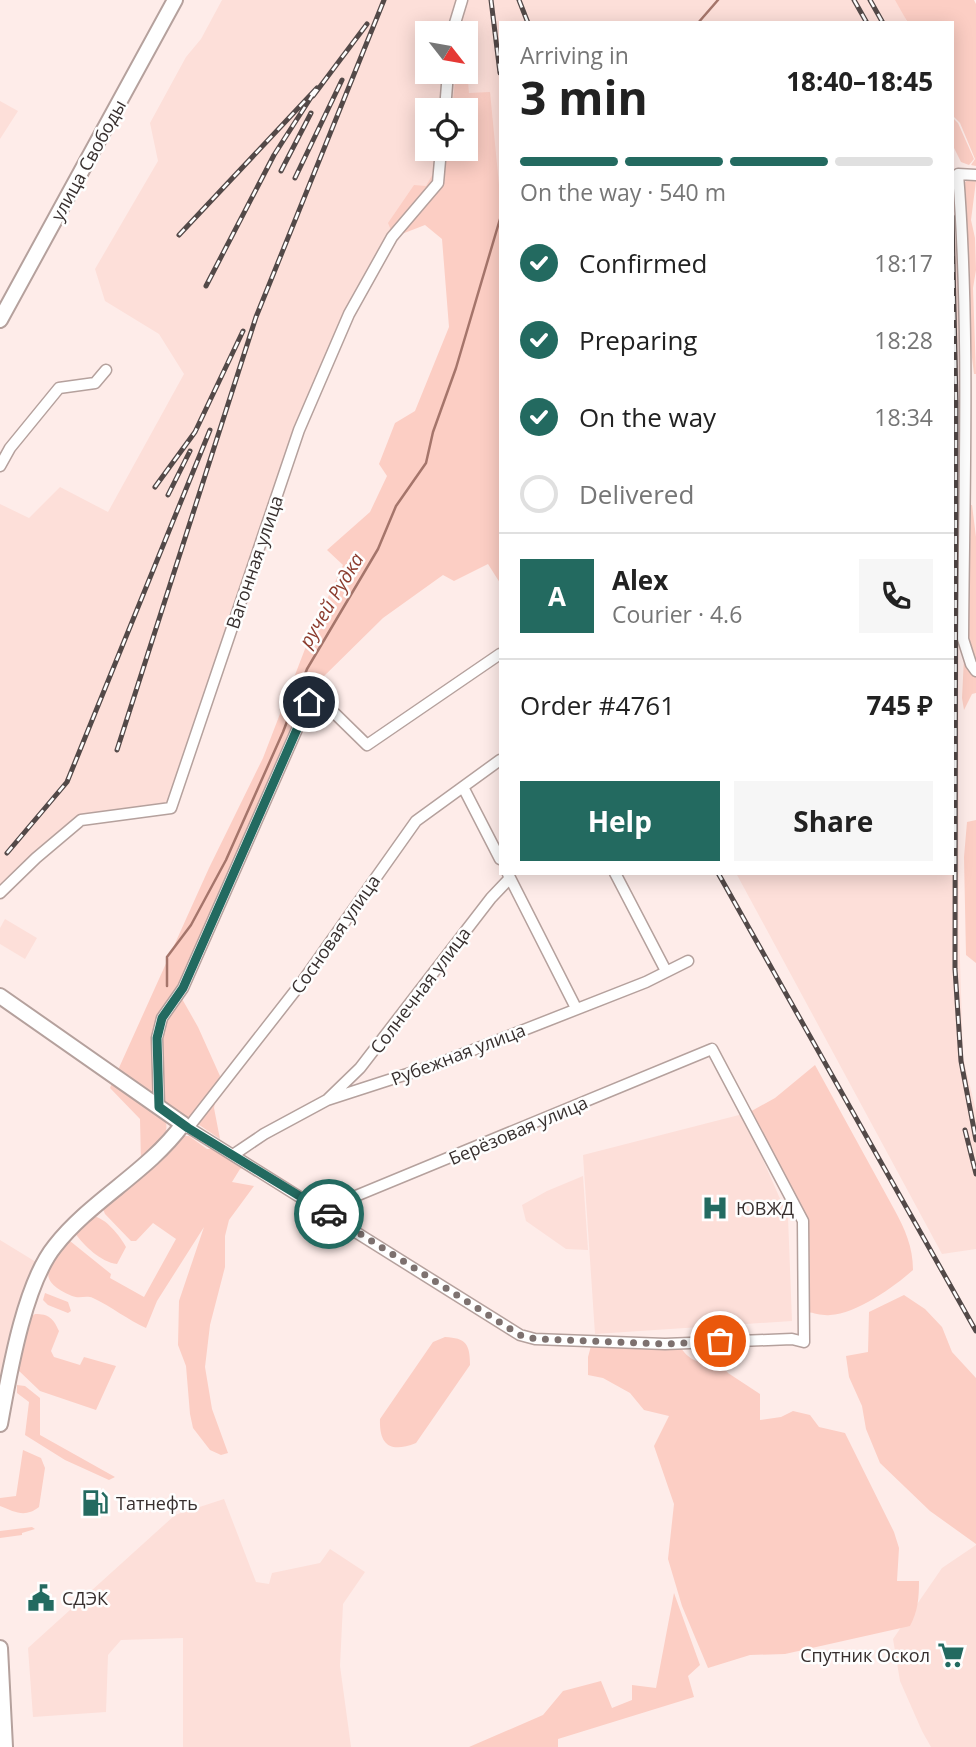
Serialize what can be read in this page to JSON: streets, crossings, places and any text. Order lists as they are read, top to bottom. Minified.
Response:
{"streets":{"main road":["улица Свободы"],"street":["Вагонная улица","Сосновая улица","Солнечная улица","Рубежная улица","Берёзовая улица"]},"crossings":[["Солнечная улица","Рубежная улица"]],"water":["ручей Рудка"],"places":{"hospital":["ЮВЖД"],"fuel station":["Татнефть"],"public building":["СДЭК"],"supermarket":["Спутник Оскол"]},"north":"bottom right","page":{"heading":["3 min","Arriving in","18:40–18:45"],"panel":["Alex","Courier · 4.6","Order #4761","745 ₽"],"bar":"On the way · 540 m","list":[["Confirmed","18:17"],["Preparing","18:28"],["On the way","18:34"],"Delivered"],"round":"A","buttons":["Help","Share"]}}
